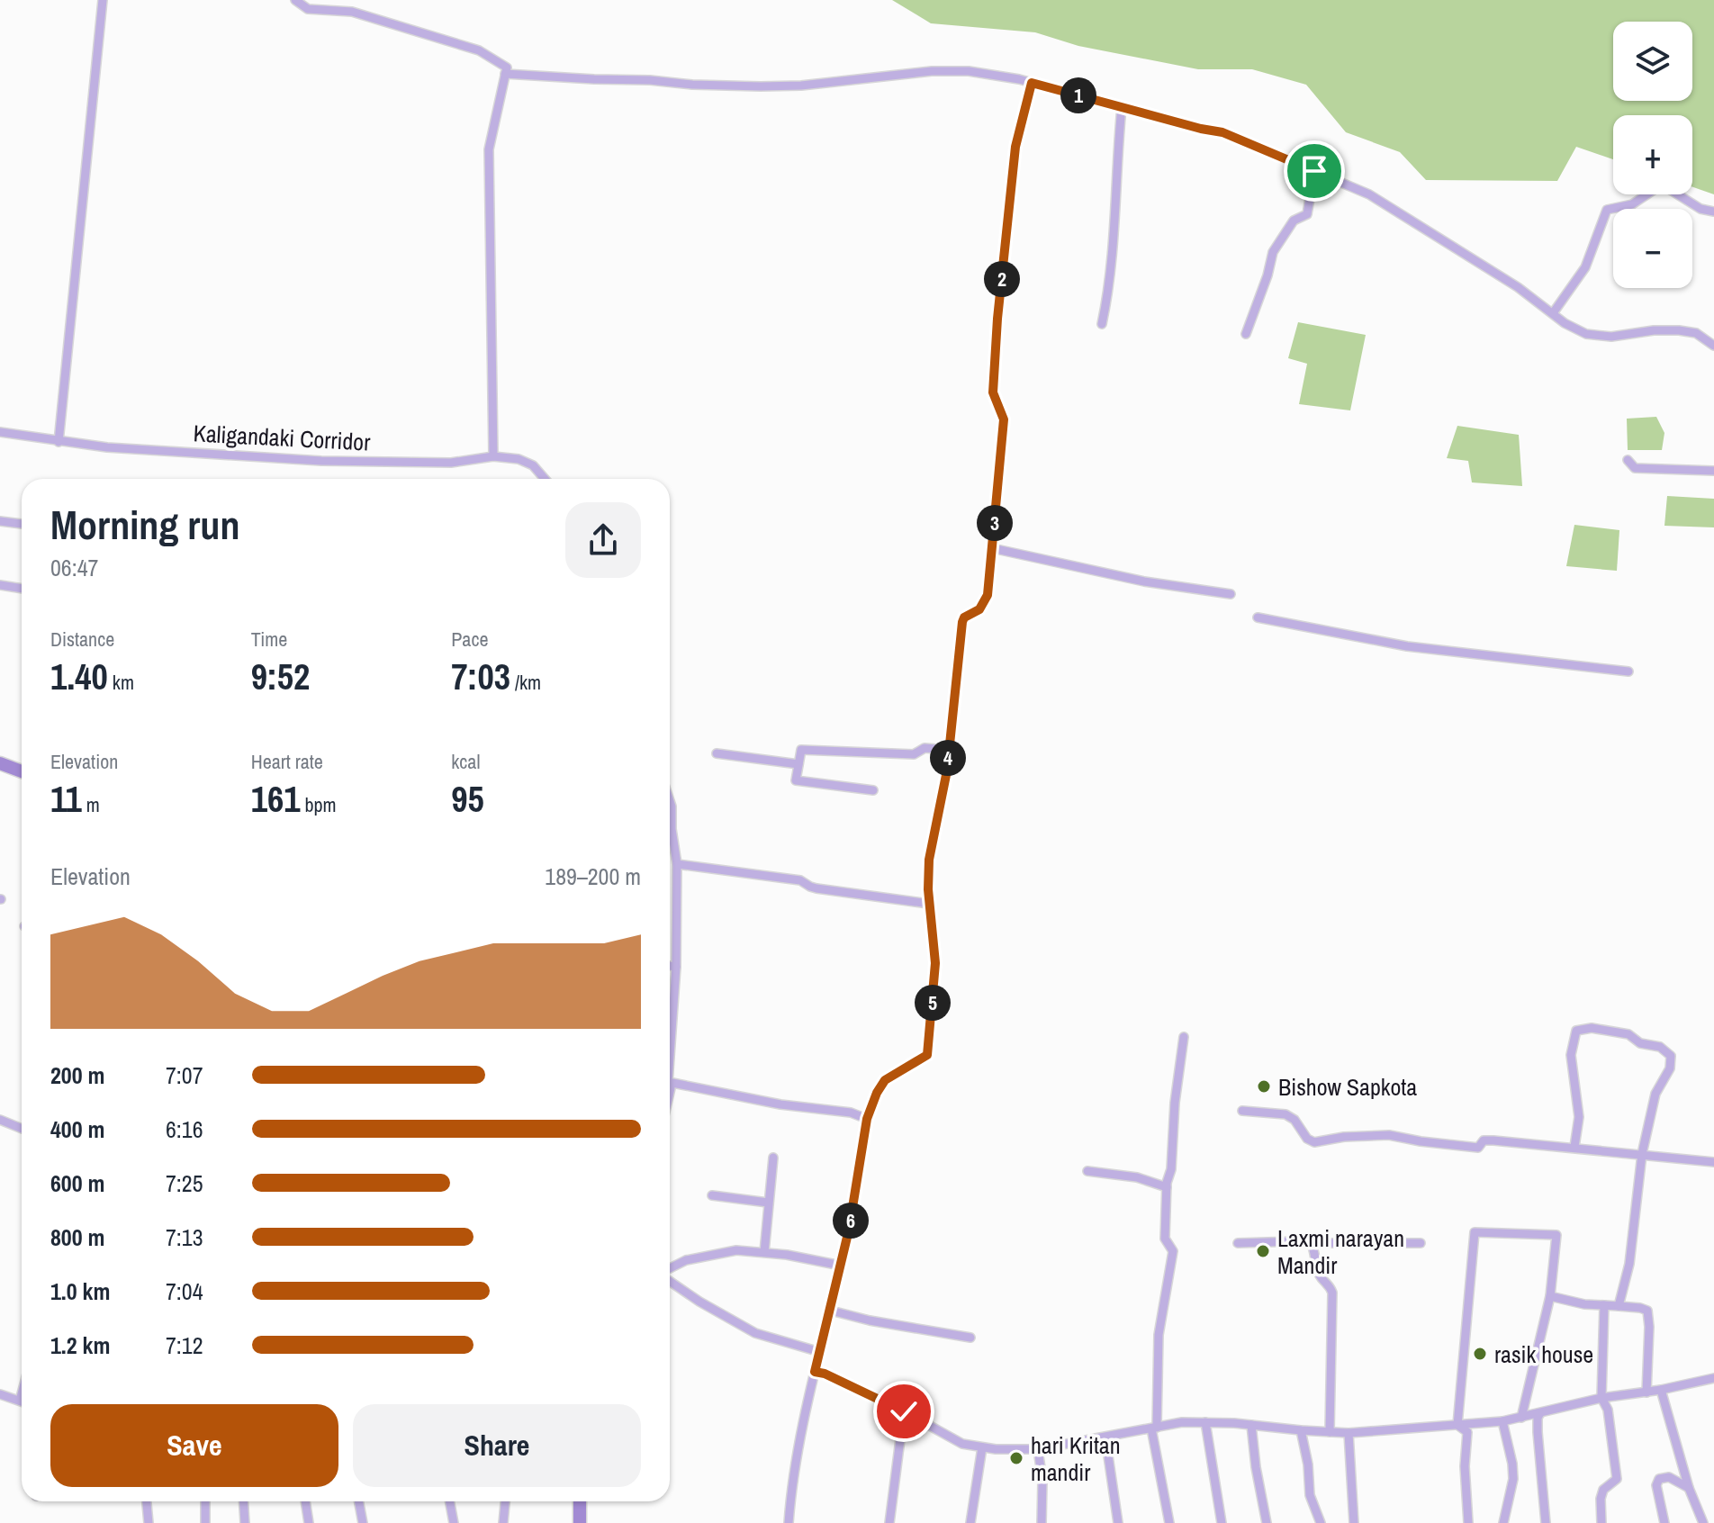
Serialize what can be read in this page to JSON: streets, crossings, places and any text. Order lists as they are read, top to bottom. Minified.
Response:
{"streets":{"street":["Kaligandaki Corridor"]},"places":["Bishow Sapkota","Laxmi narayan Mandir","rasik house","hari Kritan mandir"],"page":{"map_buttons":["+","−"],"pins":["1","2","3","4","5","6"],"heading":["Morning run","06:47"],"stats":[["Distance","1.40 km"],["Time","9:52"],["Pace","7:03 /km"],["Elevation","11 m"],["Heart rate","161 bpm"],["kcal","95"]],"chart":["Elevation","189–200 m"],"list":[{"name":"200 m","note":"7:07"},{"name":"400 m","note":"6:16"},{"name":"600 m","note":"7:25"},{"name":"800 m","note":"7:13"},{"name":"1.0 km","note":"7:04"},{"name":"1.2 km","note":"7:12"}],"buttons":["Save","Share"]}}
